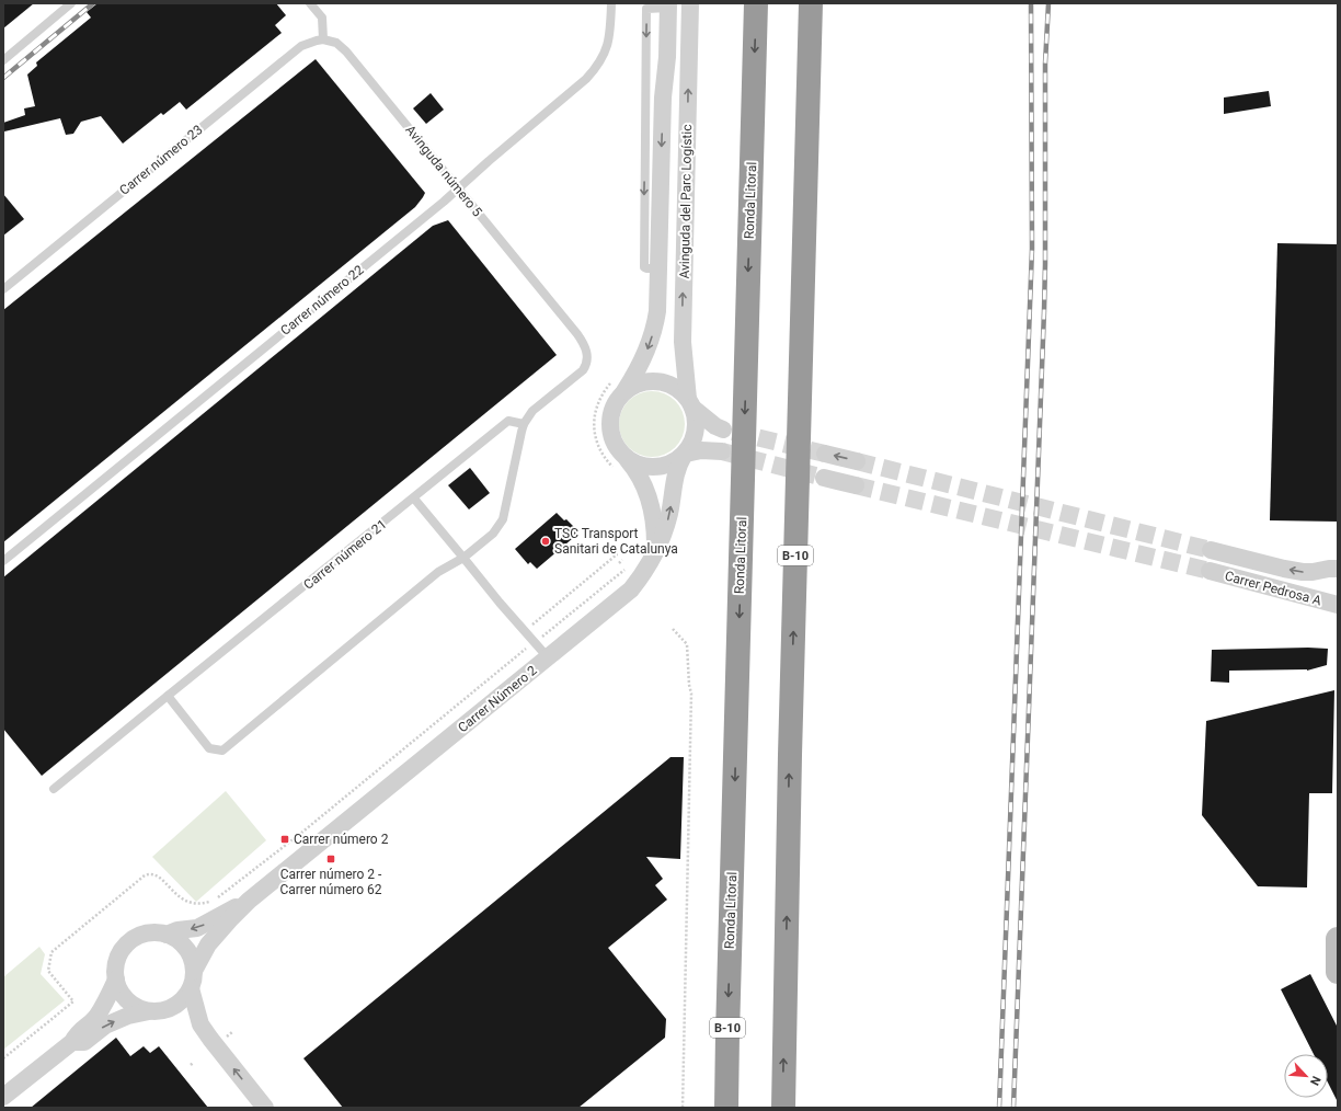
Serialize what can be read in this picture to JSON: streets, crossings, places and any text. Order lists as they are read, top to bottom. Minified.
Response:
{"streets":{"highway":["Ronda Litoral","B-10"],"street":["Avinguda del Parc Logístic","Carrer Pedrosa A","Carrer Número 2"],"lane":["Carrer número 23","Avinguda número 5","Carrer número 22","Carrer número 21"]},"crossings":[["Carrer número 23","Avinguda número 5"],["Avinguda número 5","Carrer número 22"],["Avinguda número 5","Carrer número 21"],["Avinguda del Parc Logístic","Carrer Número 2"]],"places":{"other":["TSC Transport Sanitari de Catalunya"],"transit":["Carrer número 2","Carrer número 2 - Carrer número 62"]},"north":"bottom right"}
